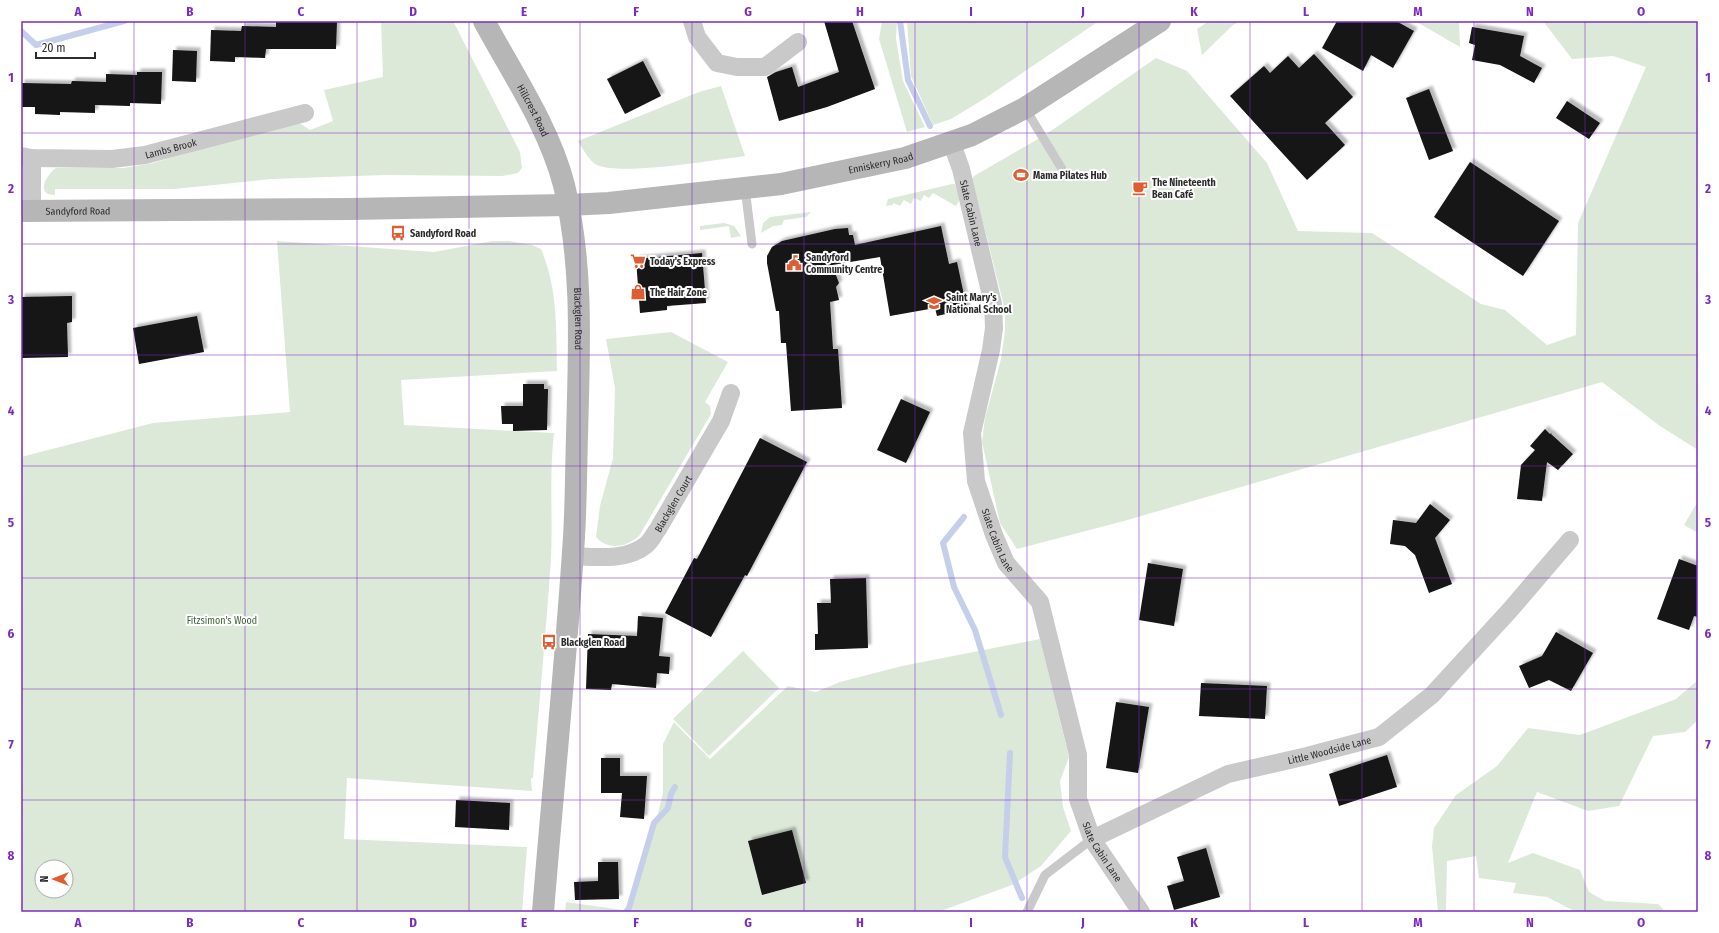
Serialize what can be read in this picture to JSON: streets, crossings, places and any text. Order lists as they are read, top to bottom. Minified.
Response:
{"streets":{"main road":["Hillcrest Road","Enniskerry Road","Sandyford Road","Blackglen Road"],"street":["Lambs Brook","Slate Cabin Lane","Blackglen Court","Little Woodside Lane"]},"crossings":[["Hillcrest Road","Enniskerry Road"],["Hillcrest Road","Sandyford Road"],["Hillcrest Road","Blackglen Road"],["Lambs Brook","Sandyford Road"],["Enniskerry Road","Sandyford Road"],["Enniskerry Road","Slate Cabin Lane"],["Enniskerry Road","Blackglen Road"],["Sandyford Road","Blackglen Road"],["Slate Cabin Lane","Little Woodside Lane"],["Blackglen Road","Blackglen Court"]],"parks":["Fitzsimon's Wood"],"places":{"sports":["Mama Pilates Hub"],"cafe":["The Nineteenth Bean Café"],"bus stop":["Sandyford Road","Blackglen Road"],"supermarket":["Today's Express"],"public building":["Sandyford Community Centre"],"shop":["The Hair Zone"],"school or university":["Saint Mary's National School"]},"scale_bar":"20 m","north":"left","grid":{"columns":["A","B","C","D","E","F","G","H","I","J","K","L","M","N","O"],"rows":["1","2","3","4","5","6","7","8"]}}
